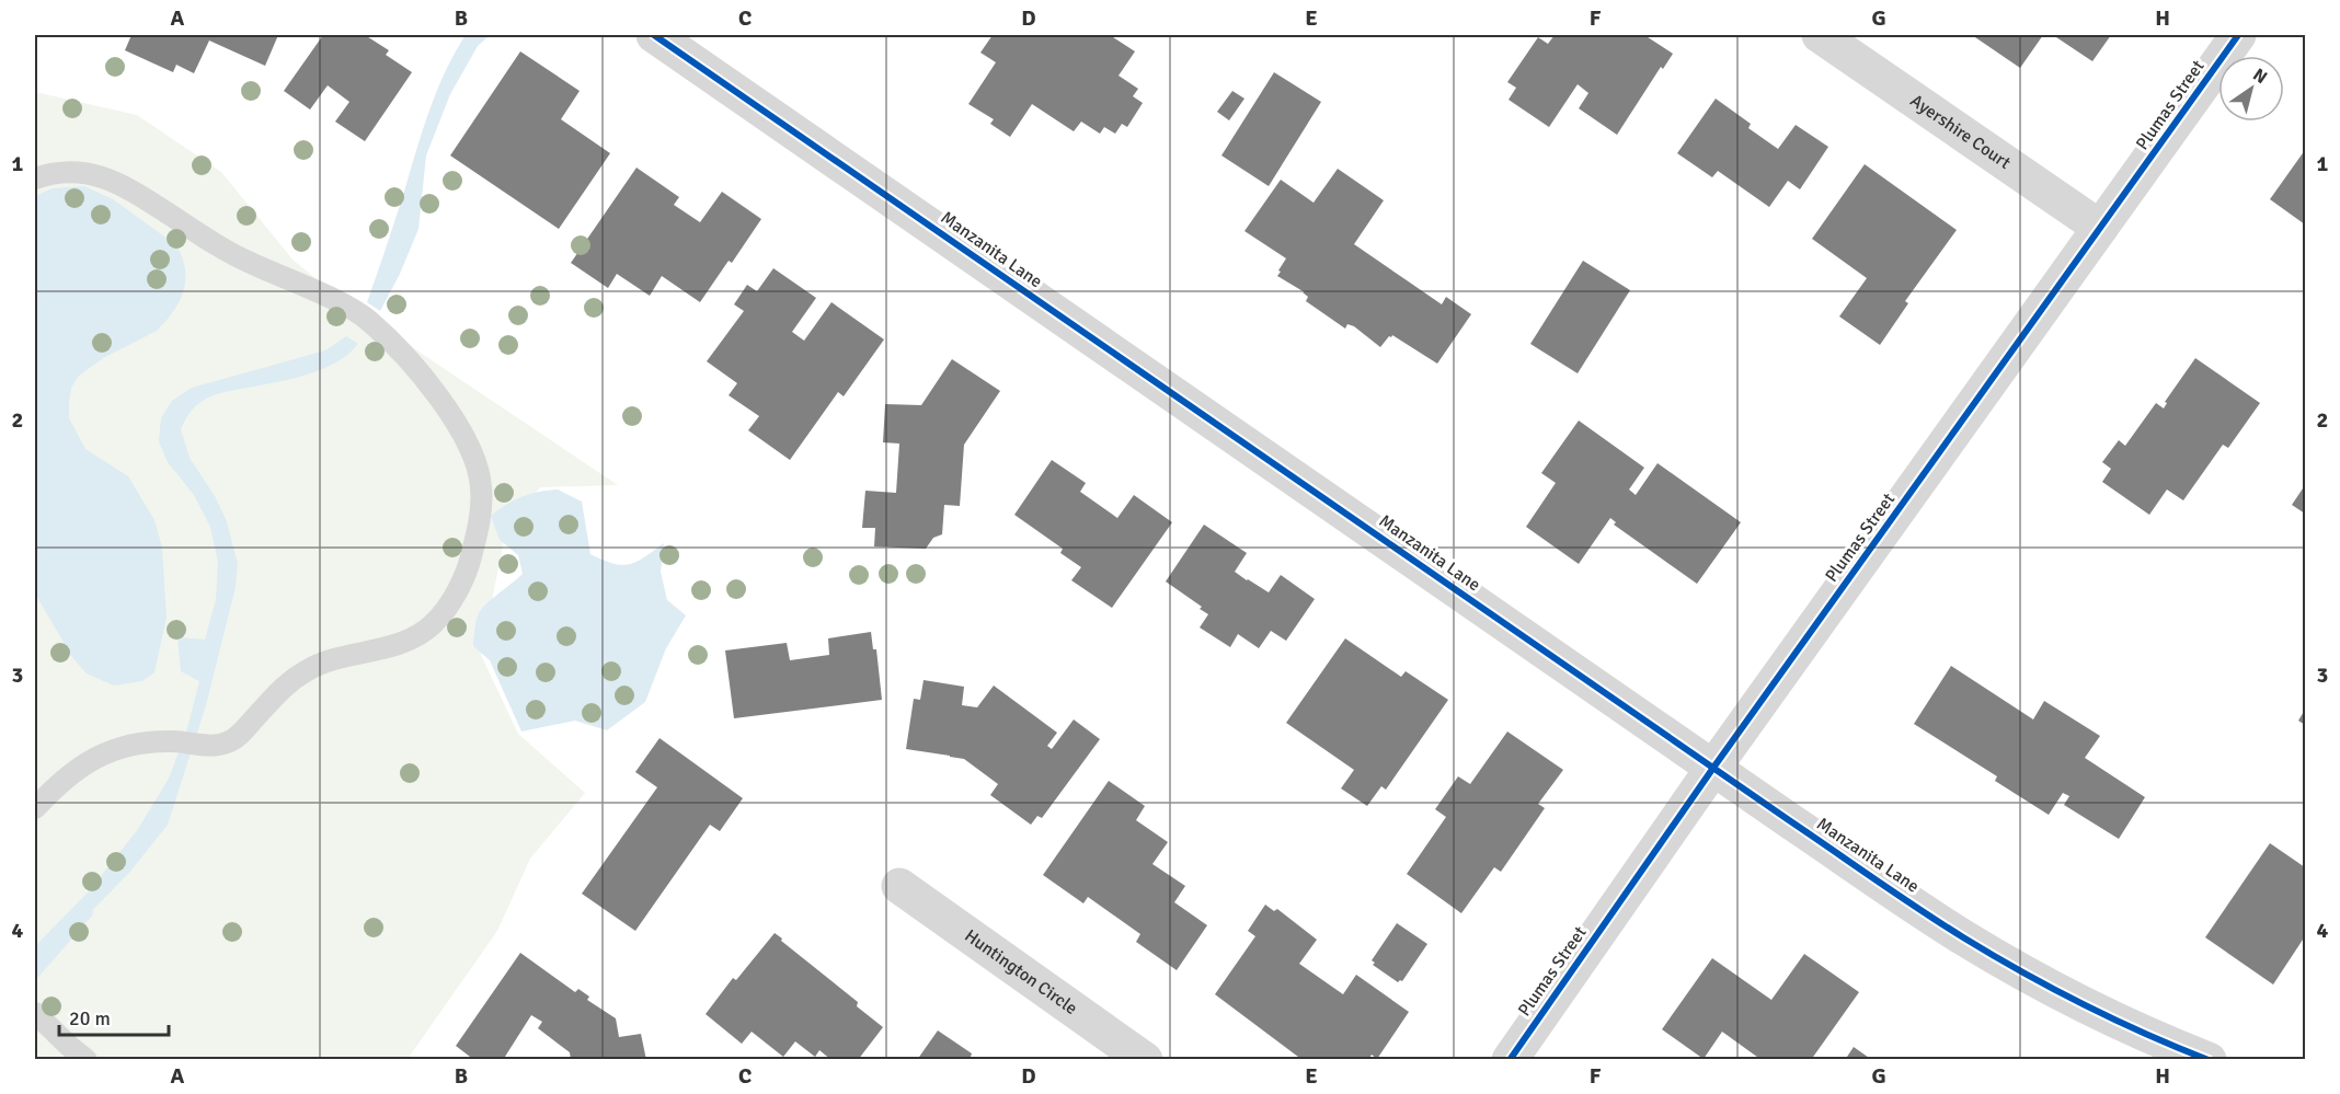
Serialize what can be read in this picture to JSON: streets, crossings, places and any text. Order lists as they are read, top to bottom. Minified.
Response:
{"streets":{"street":["Plumas Street","Ayershire Court","Manzanita Lane","Huntington Circle"]},"crossings":[["Plumas Street","Ayershire Court"],["Plumas Street","Manzanita Lane"]],"scale_bar":"20 m","north":"top right","grid":{"columns":["A","B","C","D","E","F","G","H"],"rows":["1","2","3","4"]}}
